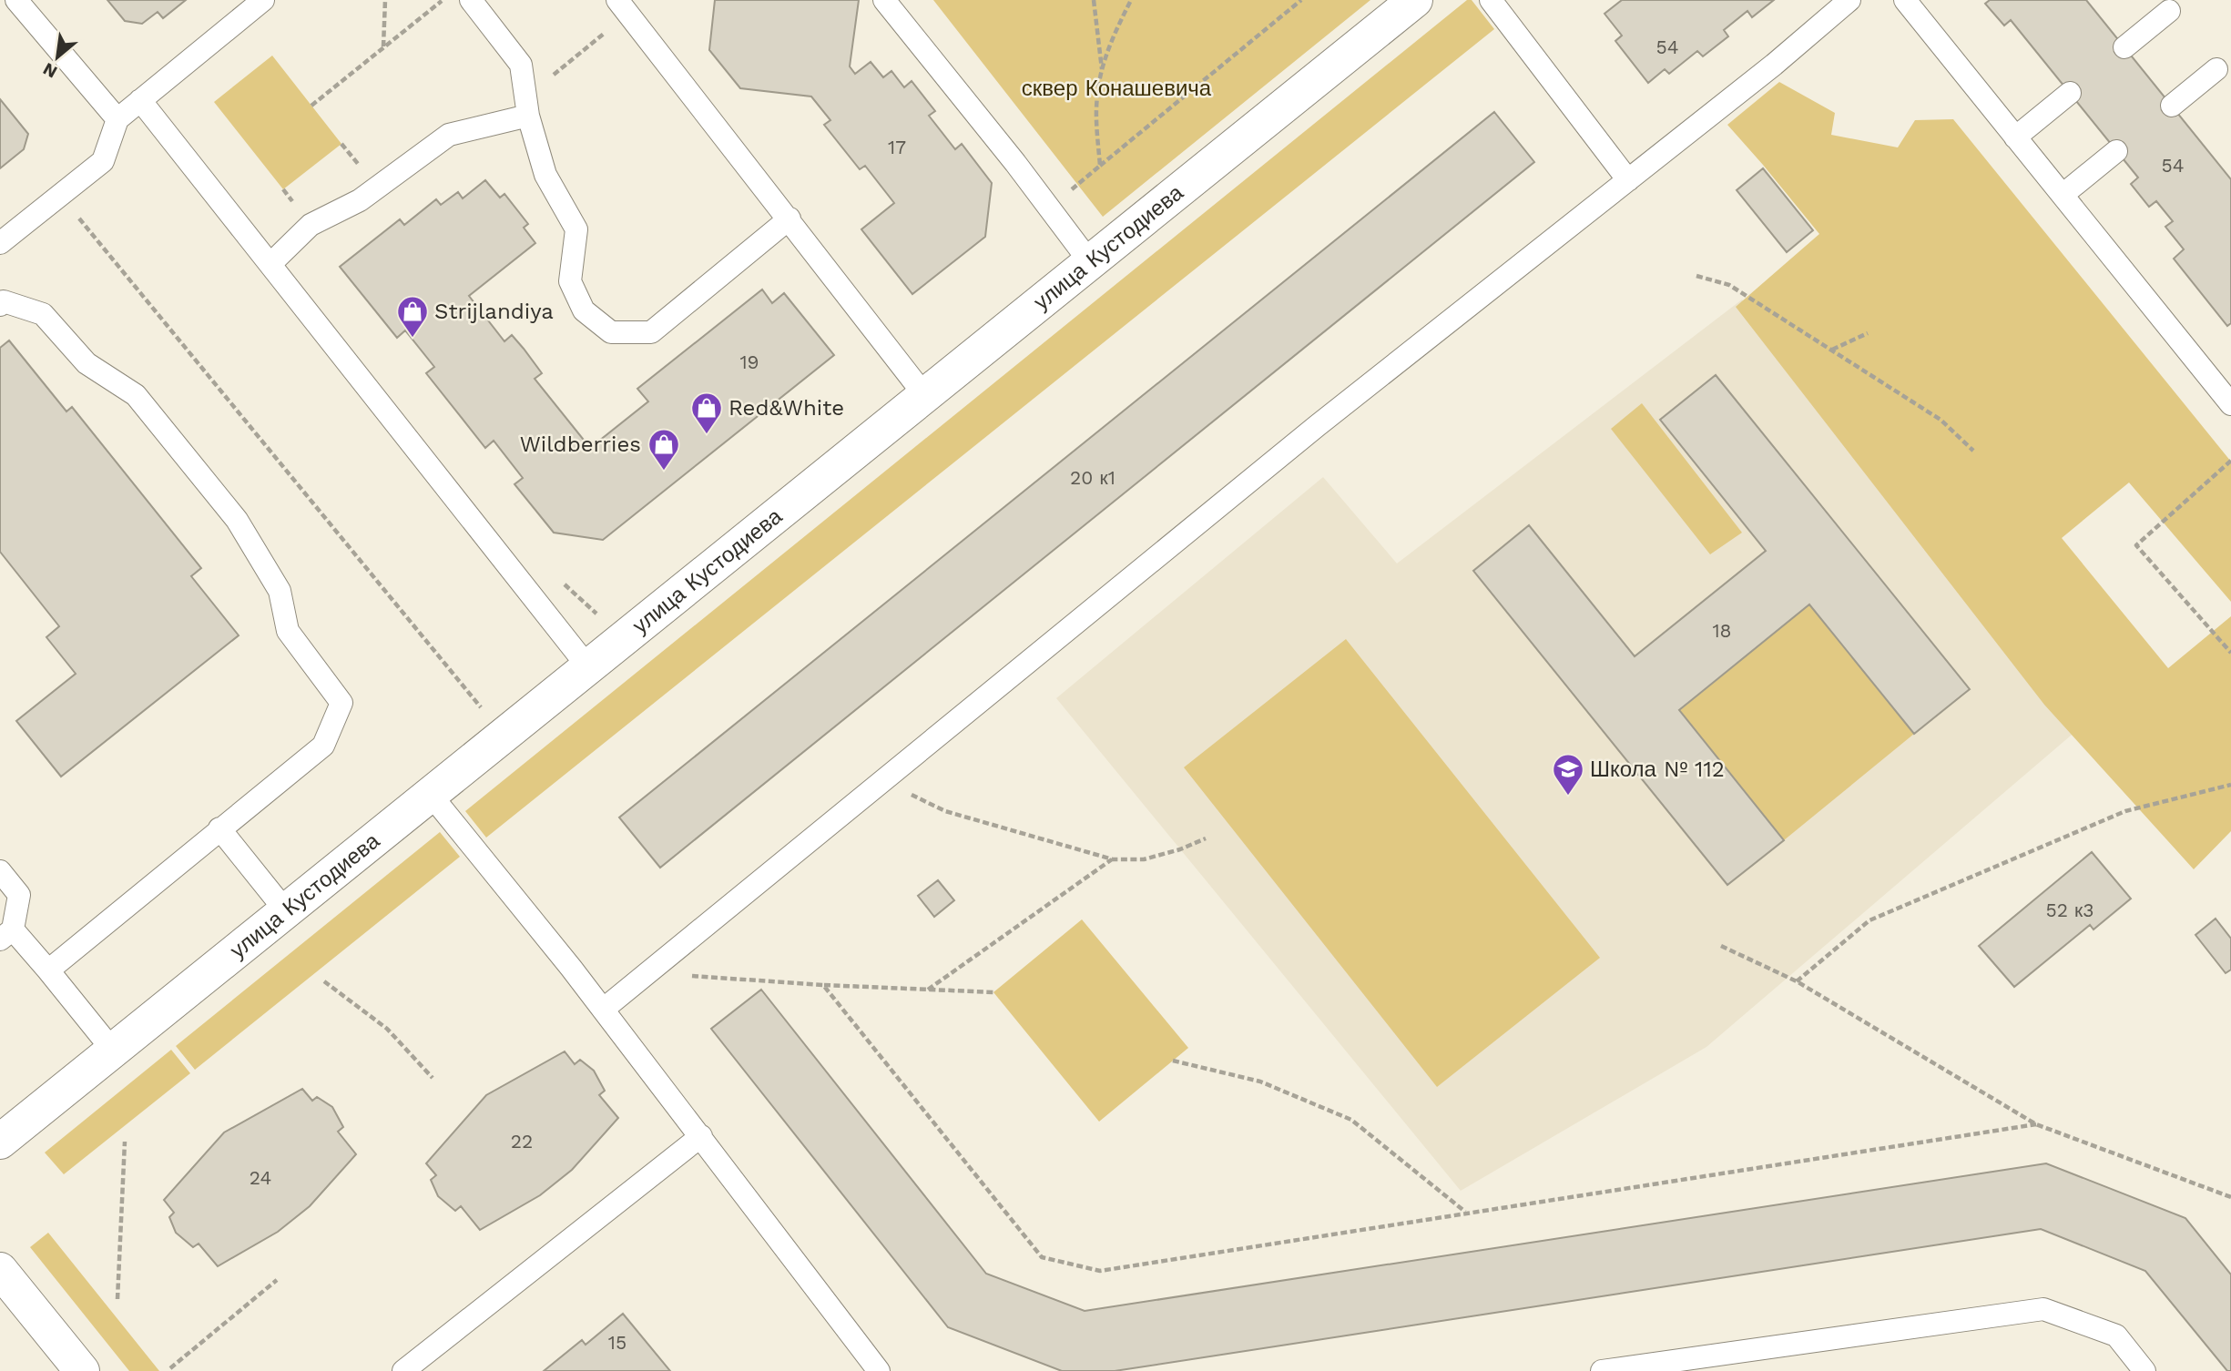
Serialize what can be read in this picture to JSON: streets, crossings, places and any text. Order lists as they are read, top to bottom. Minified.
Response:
{"streets":{"street":["улица Кустодиева"]},"parks":["сквер Конашевича"],"places":{"shop":["Strijlandiya","Red&White","Wildberries"],"school or university":["Школа № 112"]},"house_numbers":["54","17","54","19","20 к1","18","52 к3","22","24","15"],"north":"bottom left"}
